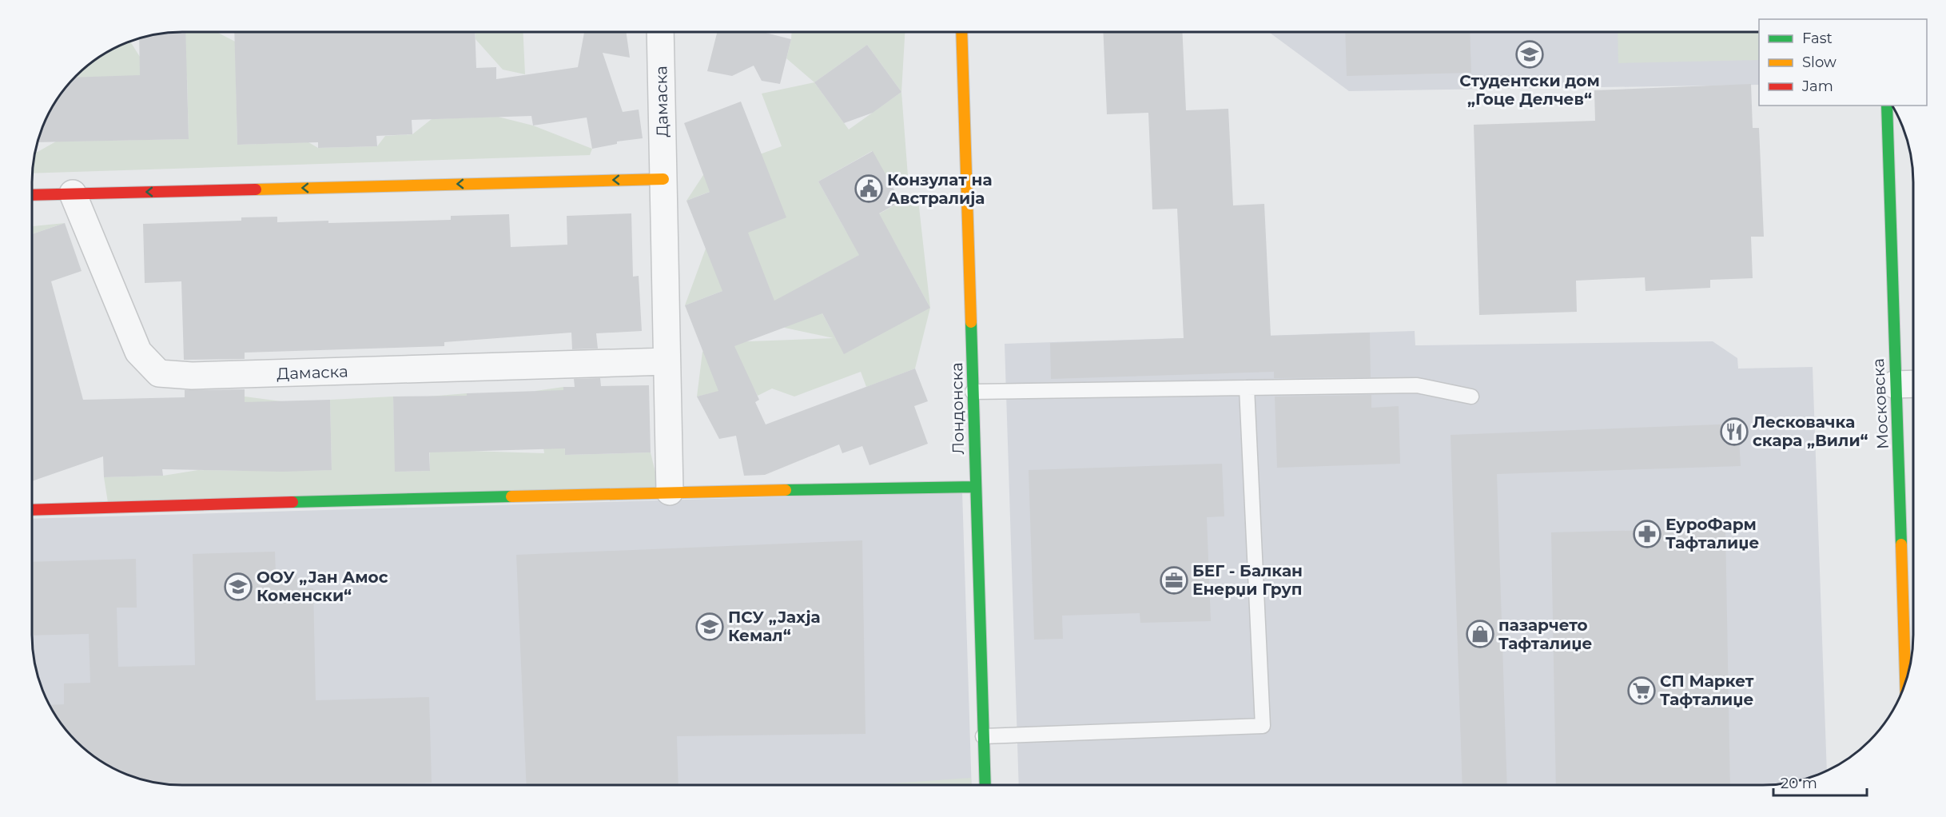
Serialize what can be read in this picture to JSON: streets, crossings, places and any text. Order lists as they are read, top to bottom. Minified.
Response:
{"streets":{"street":["Дамаска","Московска","Лондонска"]},"places":{"school or university":["Студентски дом „Гоце Делчев“","ООУ „Јан Амос Коменски“","ПСУ „Јахја Кемал“"],"public building":["Конзулат на Австралија"],"restaurant":["Лесковачка скара „Вили“"],"pharmacy":["ЕуроФарм Тафталиџе"],"office":["БЕГ - Балкан Енерџи Груп"],"shop":["пазарчето Тафталиџе"],"supermarket":["СП Маркет Тафталиџе"]},"legend":["Fast","Slow","Jam"],"scale_bar":"20 m"}
